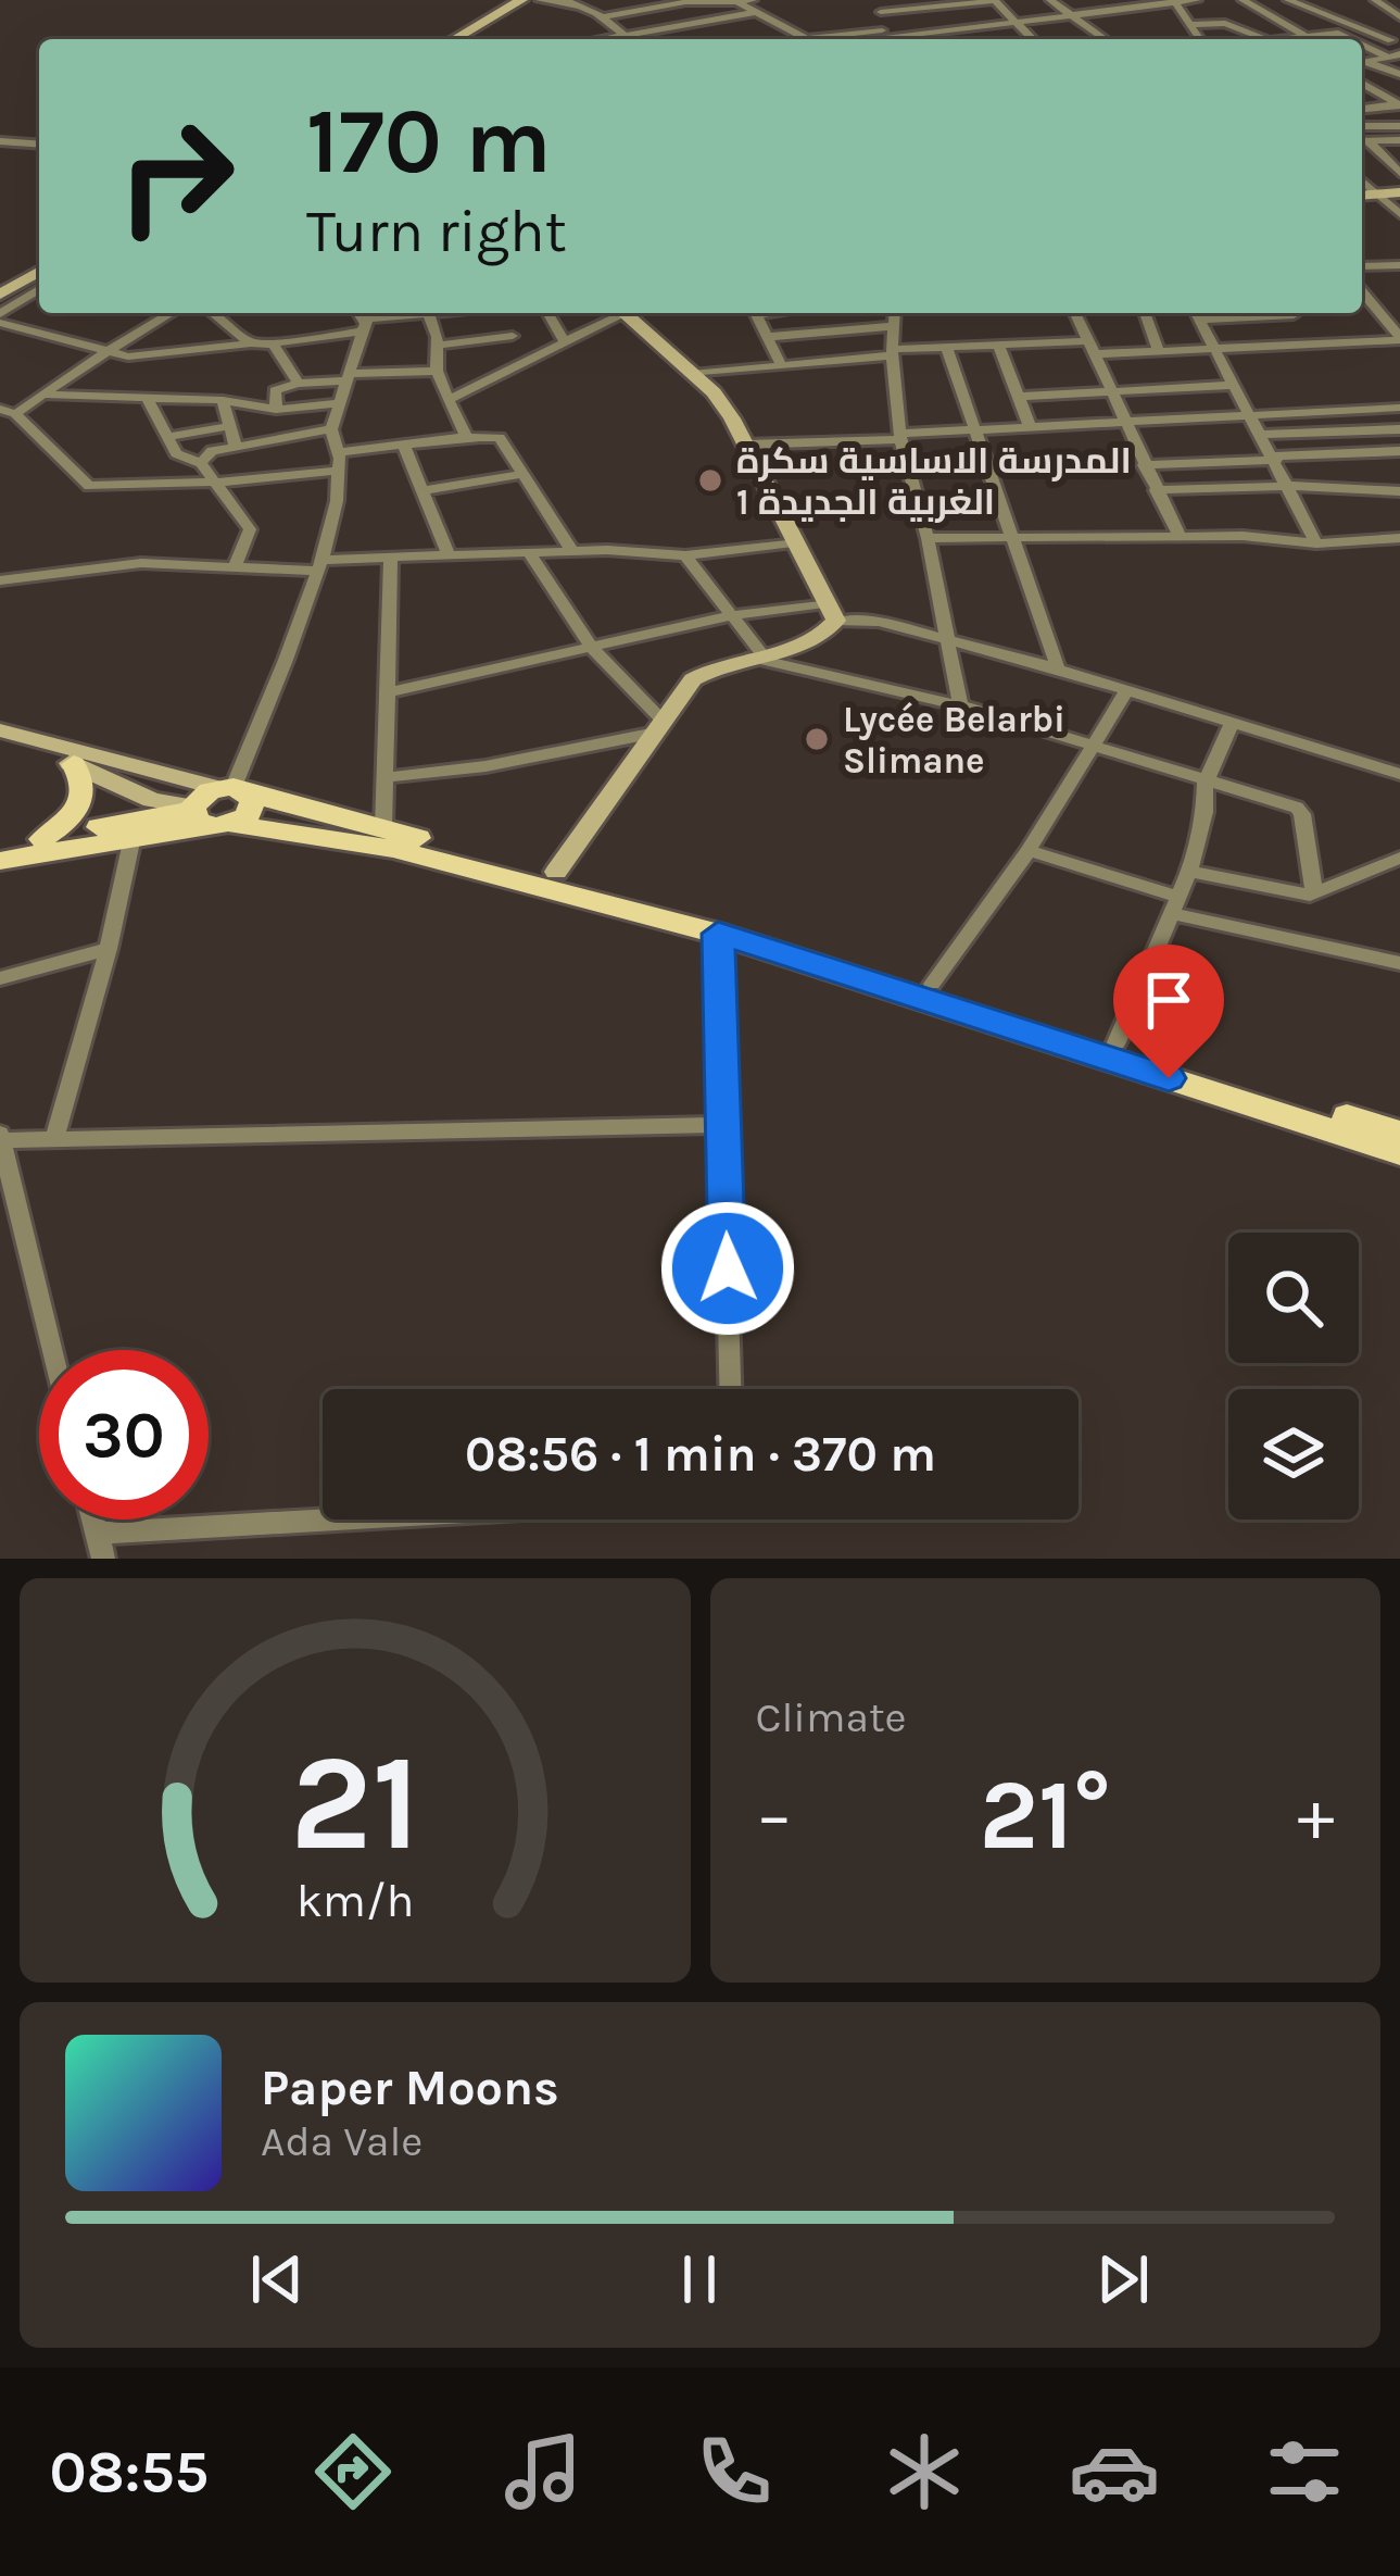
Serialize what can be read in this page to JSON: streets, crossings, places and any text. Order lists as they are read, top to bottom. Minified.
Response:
{"places":["المدرسة الاساسية سكرة الغربية الجديدة 1","Lycée Belarbi Slimane"],"page":{"turn":["170 m","Turn right"],"limit":"30","trip":"08:56 · 1 min · 370 m","tile":"Climate","heat":["−","21°","+"],"song":["Paper Moons","Ada Vale"],"tabs":"08:55","gauge":["21","km/h"]}}
